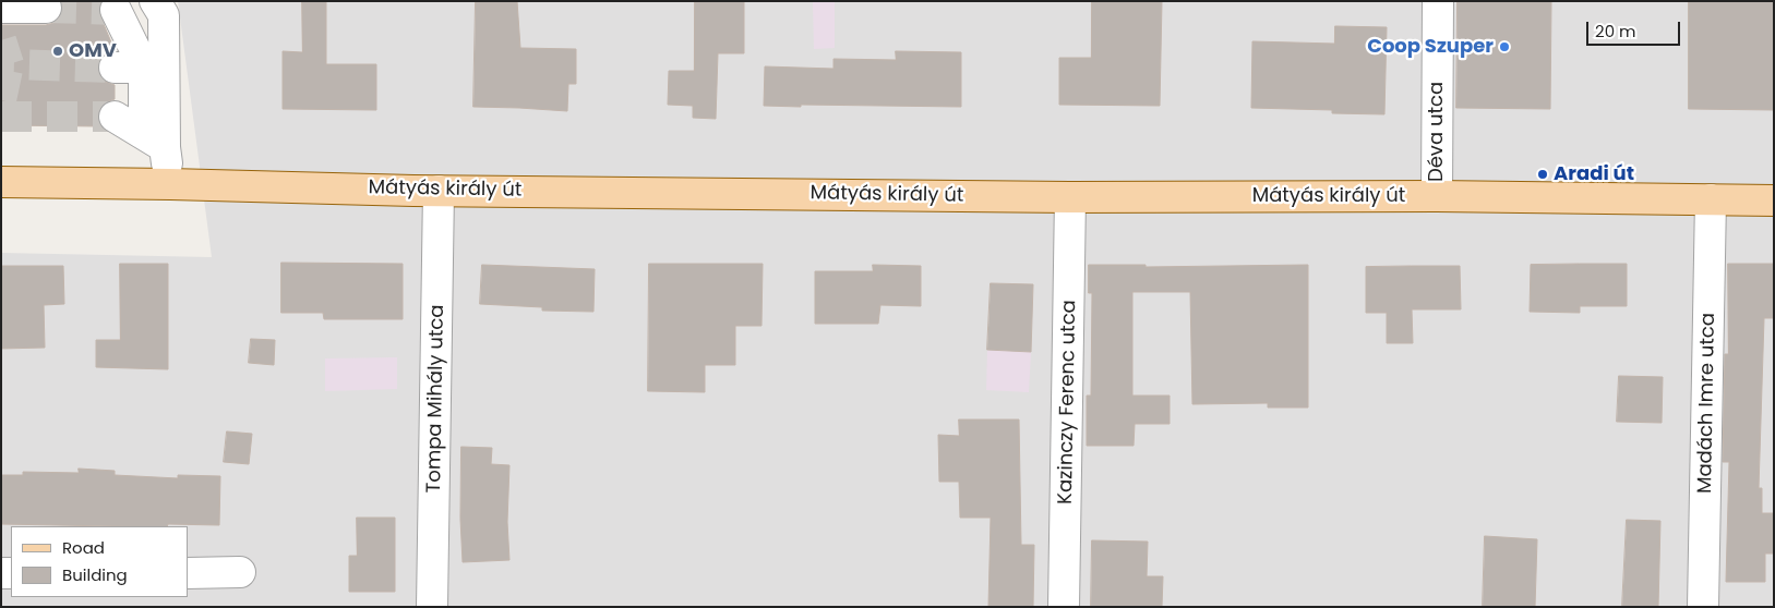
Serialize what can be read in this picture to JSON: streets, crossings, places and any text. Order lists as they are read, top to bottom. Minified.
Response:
{"streets":{"main road":["Mátyás király út"],"street":["Déva utca","Tompa Mihály utca","Kazinczy Ferenc utca","Madách Imre utca"]},"crossings":[["Déva utca","Mátyás király út"],["Mátyás király út","Tompa Mihály utca"],["Mátyás király út","Kazinczy Ferenc utca"],["Mátyás király út","Madách Imre utca"]],"places":["Coop Szuper","OMV","Aradi út"],"legend":["Road","Building"],"scale_bar":"20 m"}
